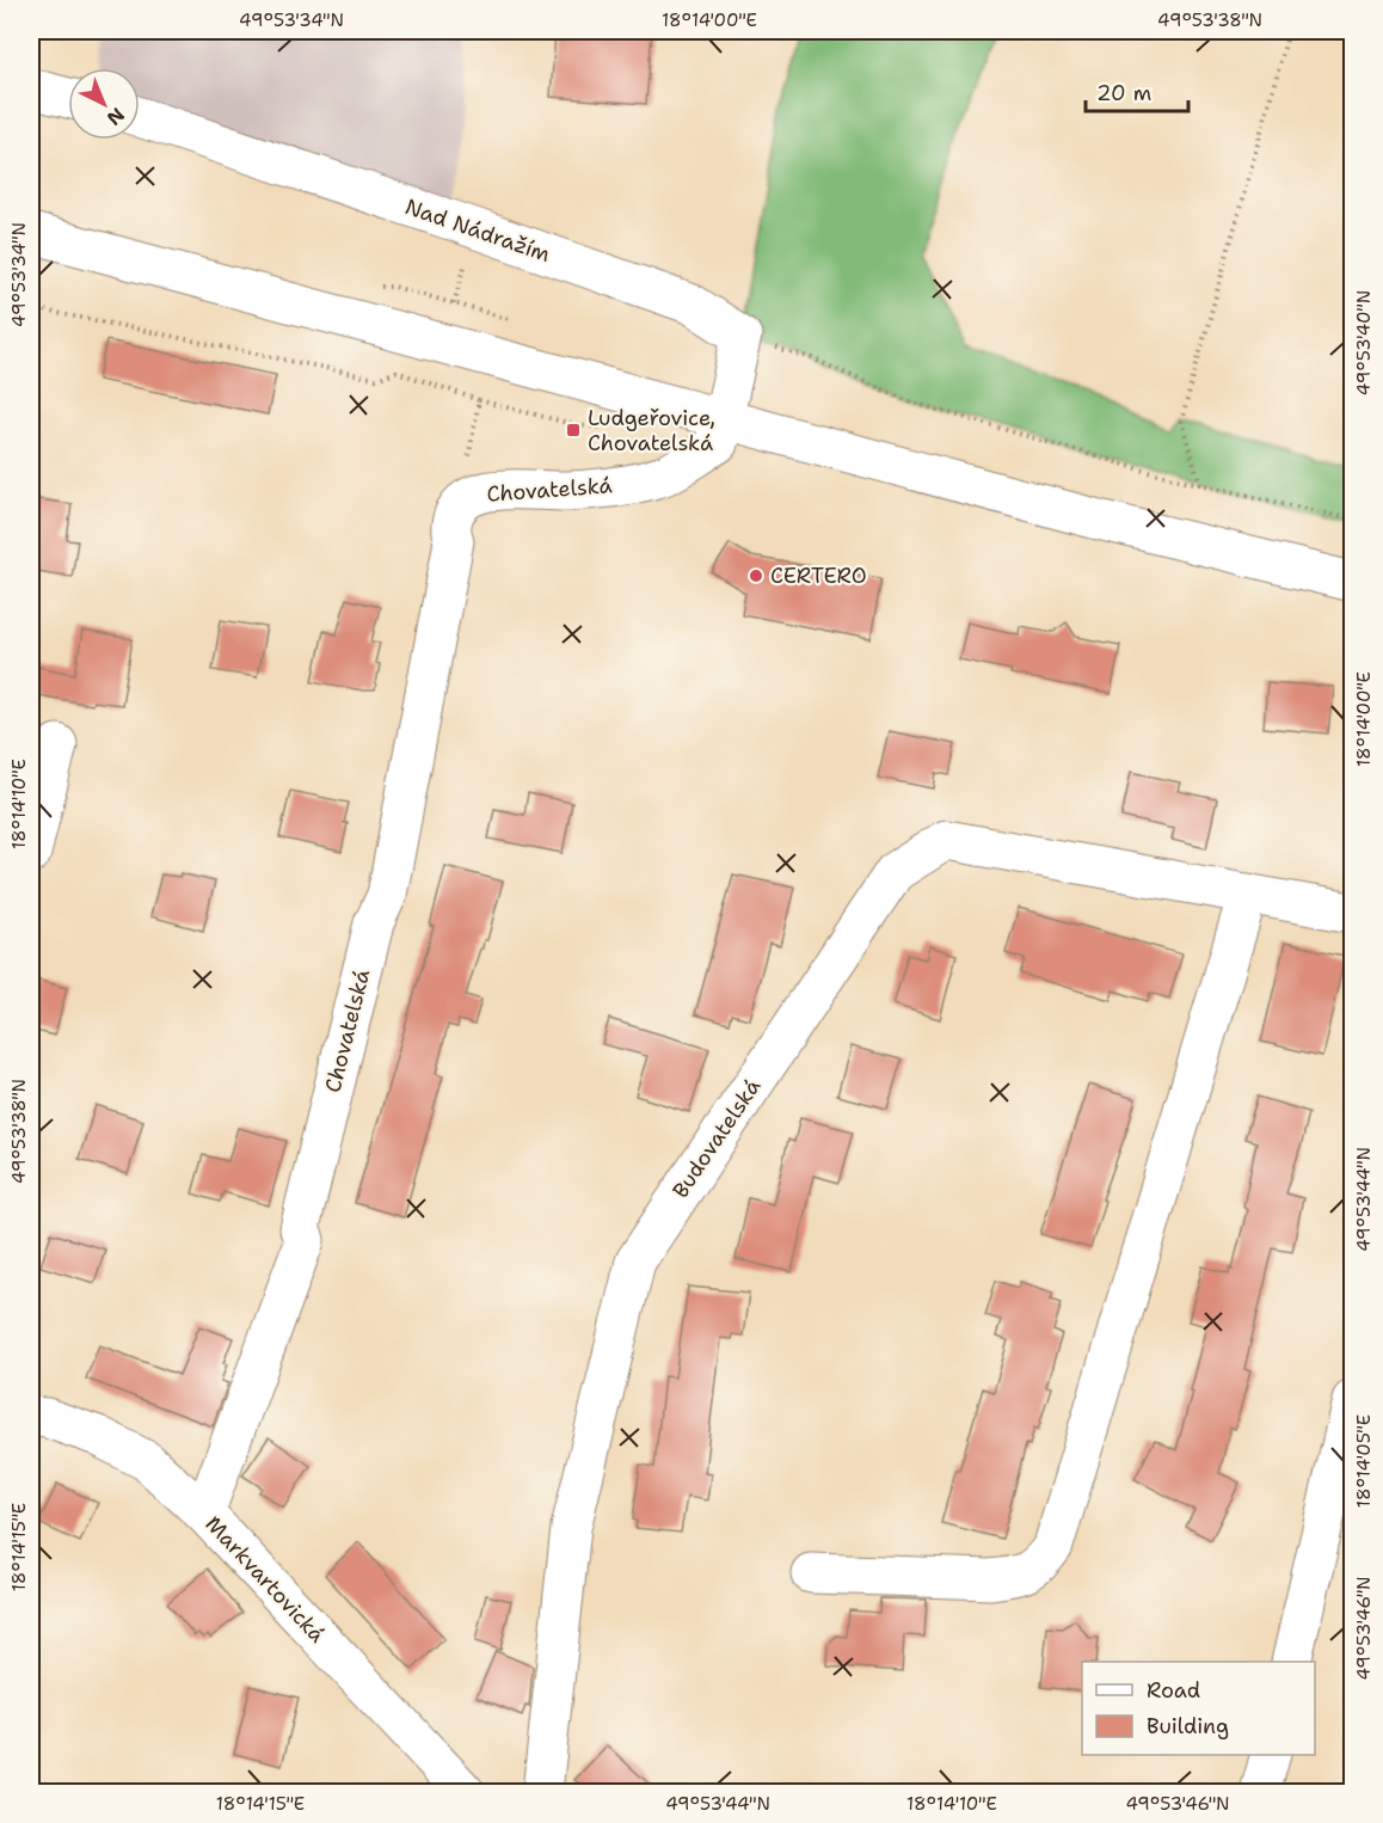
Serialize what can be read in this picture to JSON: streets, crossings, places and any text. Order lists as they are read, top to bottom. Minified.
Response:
{"streets":{"street":["Nad Nádražím","Chovatelská","Budovatelská","Markvartovická"]},"crossings":[["Chovatelská","Markvartovická"]],"places":{"transit":["Ludgeřovice, Chovatelská"],"other":["CERTERO"]},"legend":["Road","Building"],"scale_bar":"20 m","north":"bottom right","coordinates":["49°53'34\"N","18°14'00\"E","49°53'38\"N","49°53'40\"N","18°14'10\"E","49°53'44\"N","18°14'05\"E","18°14'15\"E","49°53'46\"N"]}
